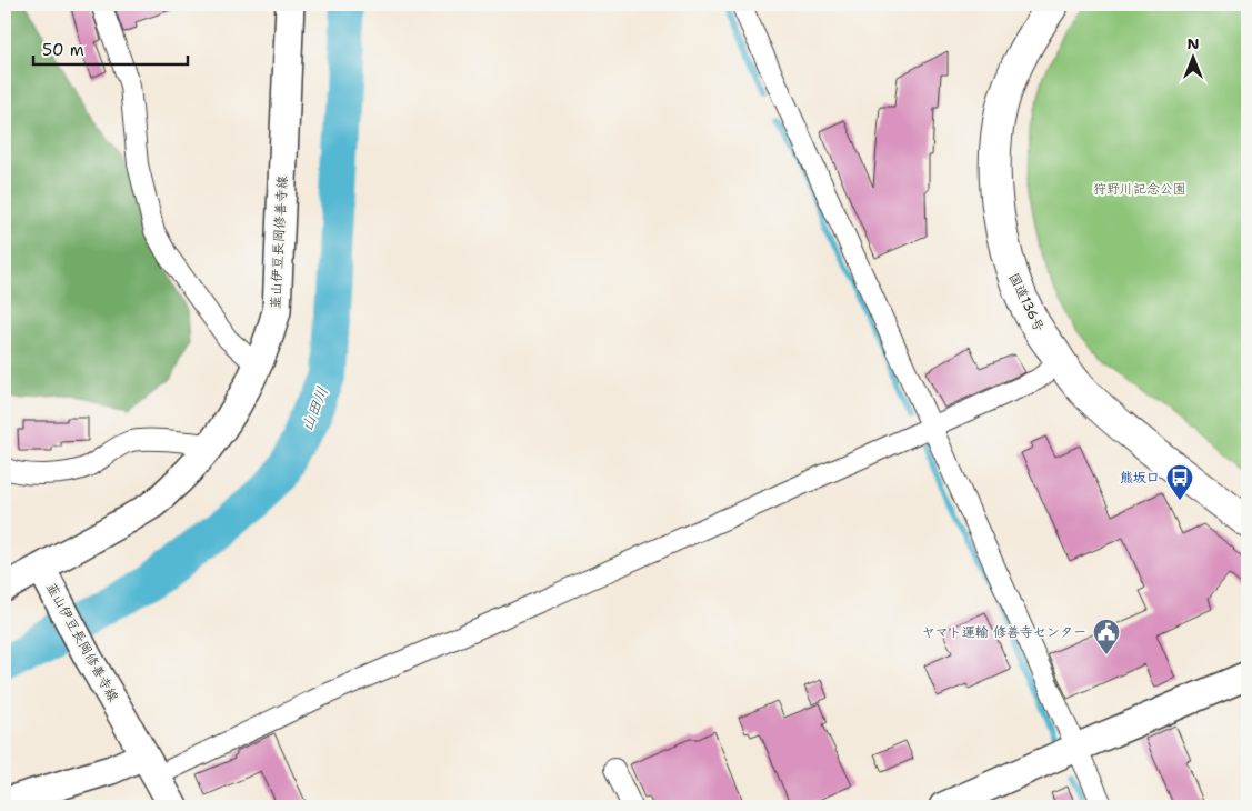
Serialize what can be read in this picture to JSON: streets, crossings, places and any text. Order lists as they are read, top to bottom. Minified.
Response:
{"streets":{"highway":["国道136号"],"main road":["韮山伊豆長岡修善寺線"]},"water":["山田川"],"parks":["狩野川記念公園"],"places":{"bus stop":["熊坂口"],"public building":["ヤマト運輸 修善寺センター"]},"scale_bar":"50 m","north":"top"}
